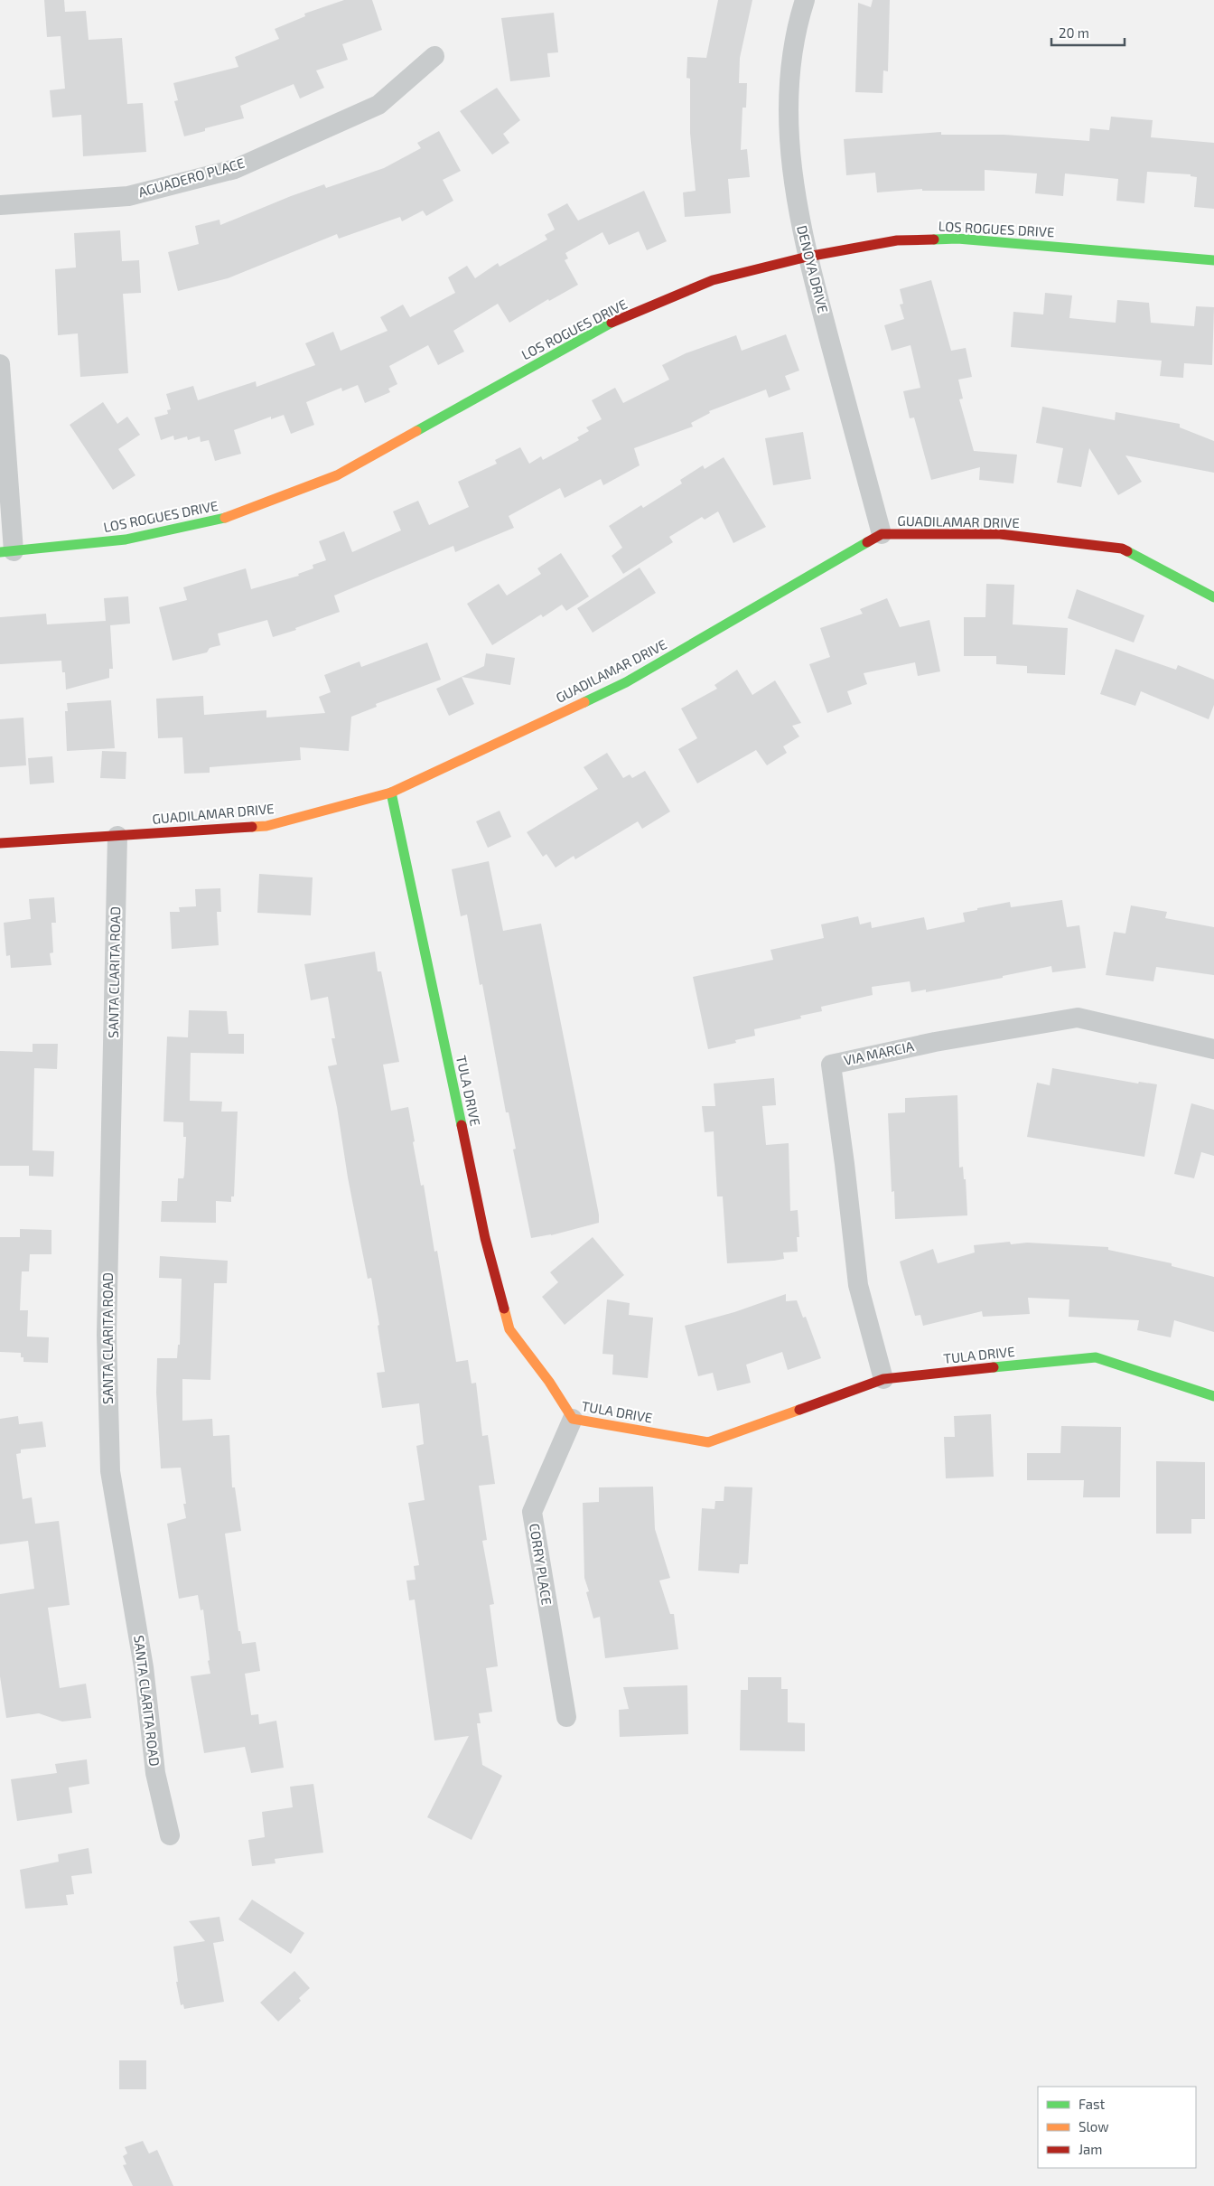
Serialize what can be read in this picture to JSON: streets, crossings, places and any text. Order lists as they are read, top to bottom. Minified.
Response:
{"streets":{"street":["AGUADERO PLACE","LOS ROGUES DRIVE","DENOYA DRIVE","GUADILAMAR DRIVE","SANTA CLARITA ROAD","VIA MARCIA","TULA DRIVE","CORRY PLACE"]},"crossings":[["LOS ROGUES DRIVE","DENOYA DRIVE"],["DENOYA DRIVE","GUADILAMAR DRIVE"],["GUADILAMAR DRIVE","SANTA CLARITA ROAD"],["GUADILAMAR DRIVE","TULA DRIVE"],["VIA MARCIA","TULA DRIVE"],["TULA DRIVE","CORRY PLACE"]],"legend":["Fast","Slow","Jam"],"scale_bar":"20 m"}
